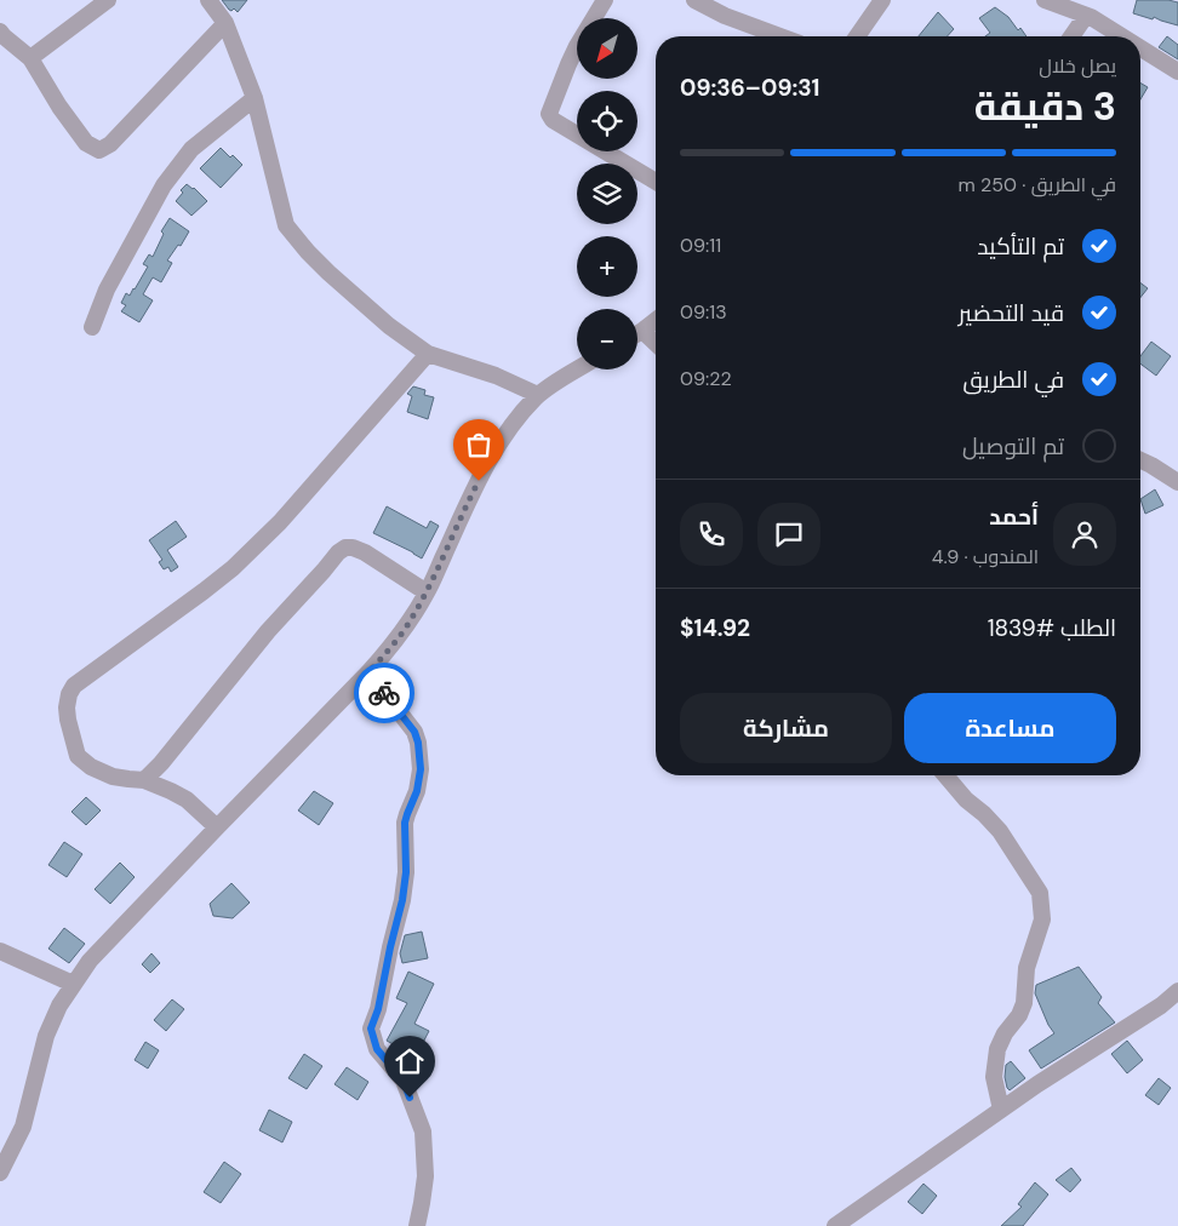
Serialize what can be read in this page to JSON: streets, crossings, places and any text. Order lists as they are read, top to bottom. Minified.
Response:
{"north":"bottom left","page":{"map_buttons":["+","−"],"heading":["3 دقيقة","يصل خلال","09:31–09:36"],"panel":["أحمد","المندوب · 4.9","الطلب #1839","$14.92"],"bar":"في الطريق · 250 m","list":[["تم التأكيد","09:11"],["قيد التحضير","09:13"],["في الطريق","09:22"],"تم التوصيل"],"buttons":["مساعدة","مشاركة"]}}
